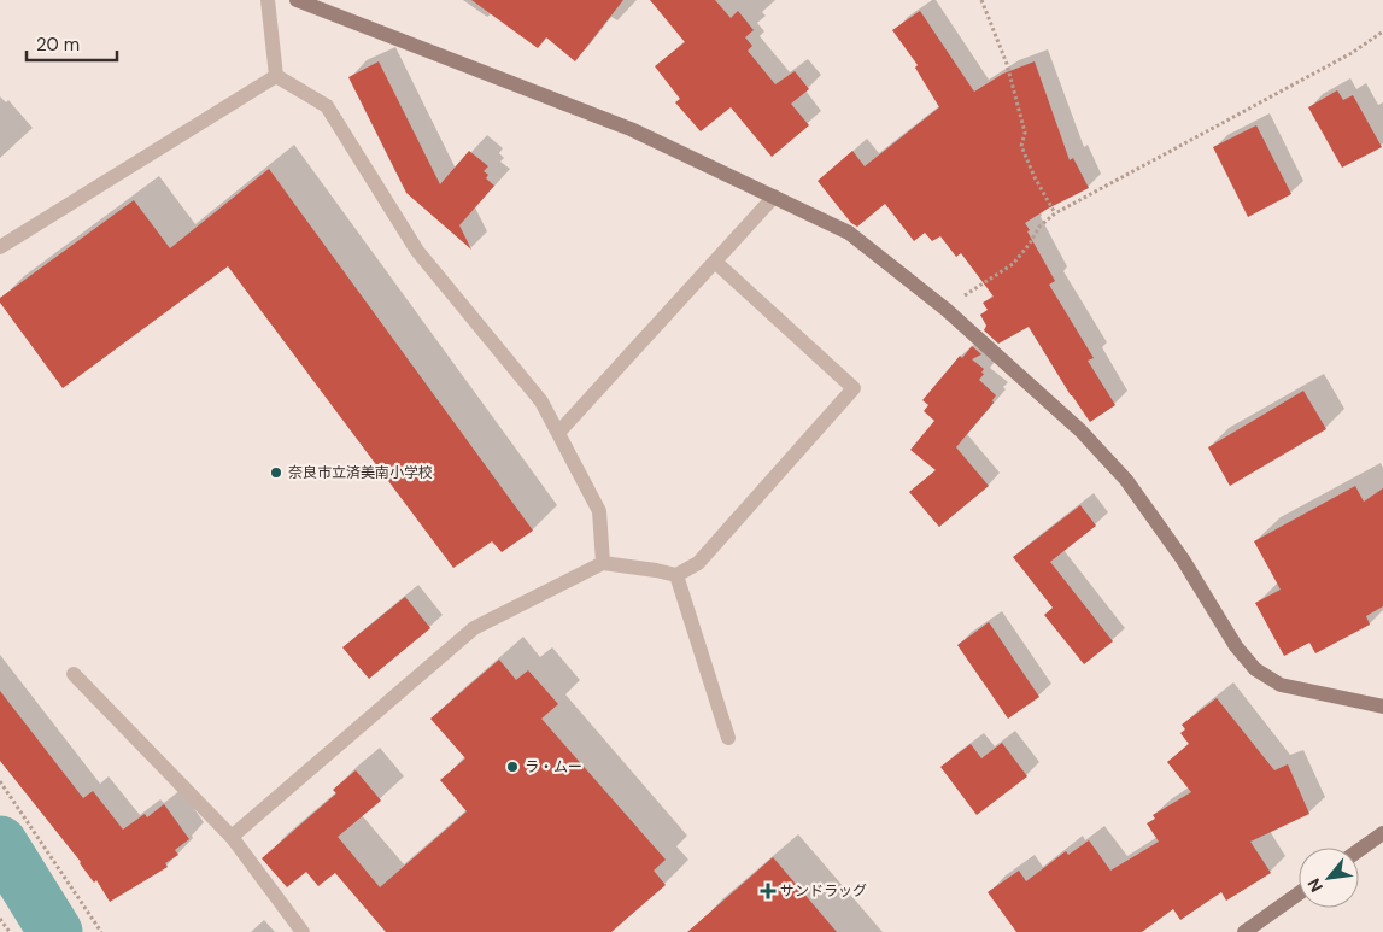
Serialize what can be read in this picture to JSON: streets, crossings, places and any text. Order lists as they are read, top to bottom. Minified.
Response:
{"places":{"other":["奈良市立済美南小学校","ラ・ムー"],"health":["サンドラッグ"]},"scale_bar":"20 m","north":"bottom left"}
